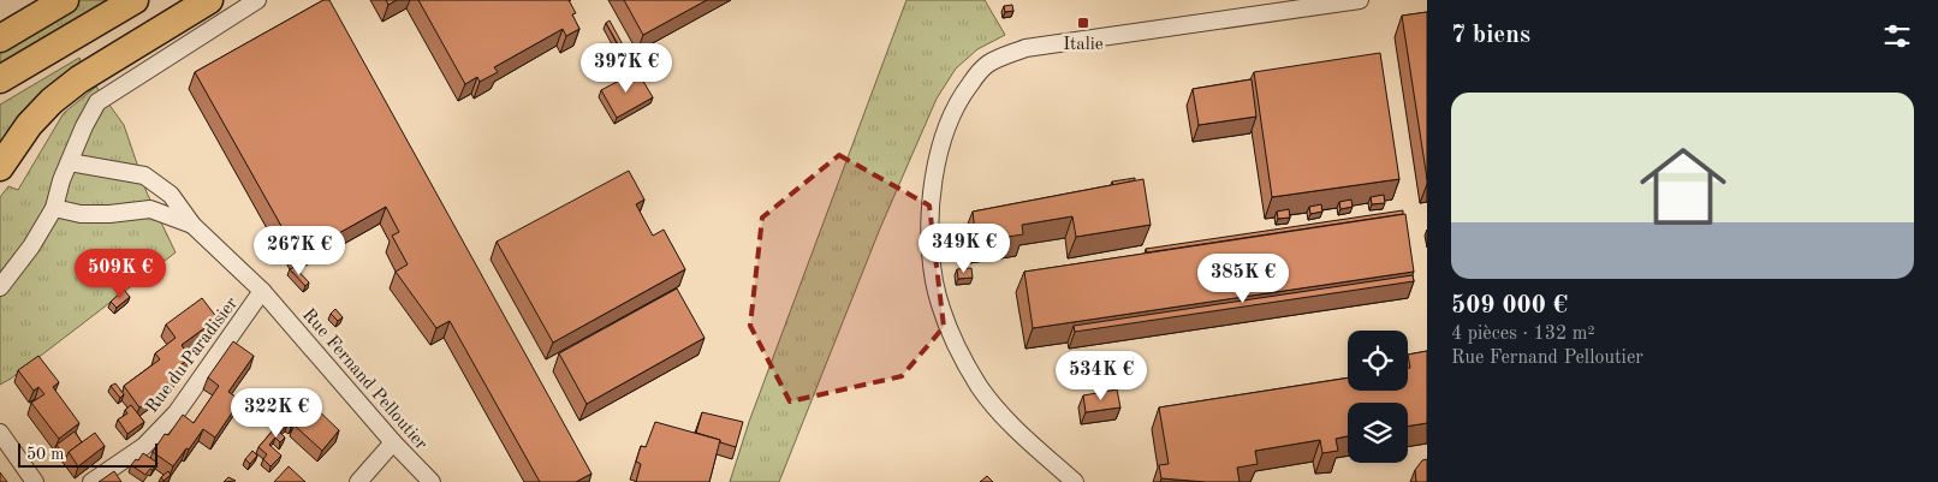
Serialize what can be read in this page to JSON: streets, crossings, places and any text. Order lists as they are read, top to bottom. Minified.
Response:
{"streets":{"street":["Rue du Paradisier","Rue Fernand Pelloutier"]},"crossings":[["Rue du Paradisier","Rue Fernand Pelloutier"]],"places":{"transit":["Italie"]},"scale_bar":"50 m","page":{"heading":"7 biens","price":["397K €","349K €","267K €","509K €","385K €","534K €","322K €"],"list":[{"name":"509 000 €","note":"4 pièces · 132 m² · Rue Fernand Pelloutier"}],"scale":"50 m"}}
